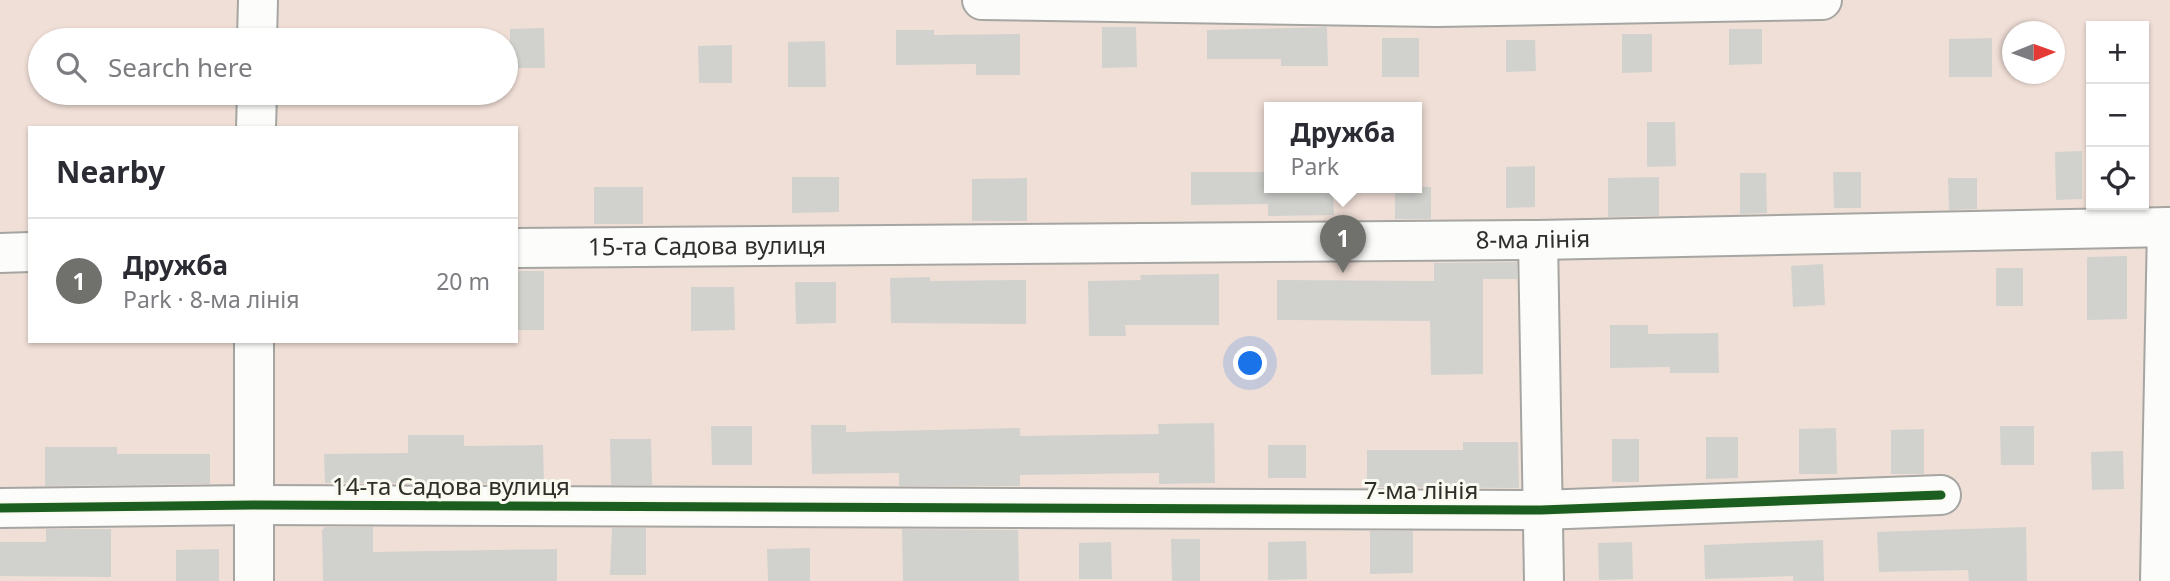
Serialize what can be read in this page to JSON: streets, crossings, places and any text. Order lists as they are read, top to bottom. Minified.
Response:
{"streets":{"street":["8-ма лінія","15-та Садова вулиця","14-та Садова вулиця","7-ма лінія"]},"crossings":[["8-ма лінія","15-та Садова вулиця"],["14-та Садова вулиця","7-ма лінія"]],"north":"right","page":{"map_buttons":["+","−"],"search":"Search here","popup":["Дружба","Park"],"heading":"Nearby","pins":"1","list":[{"mark":"1","name":"Дружба","note":"Park · 8-ма лінія","value":"20 m"}]}}
